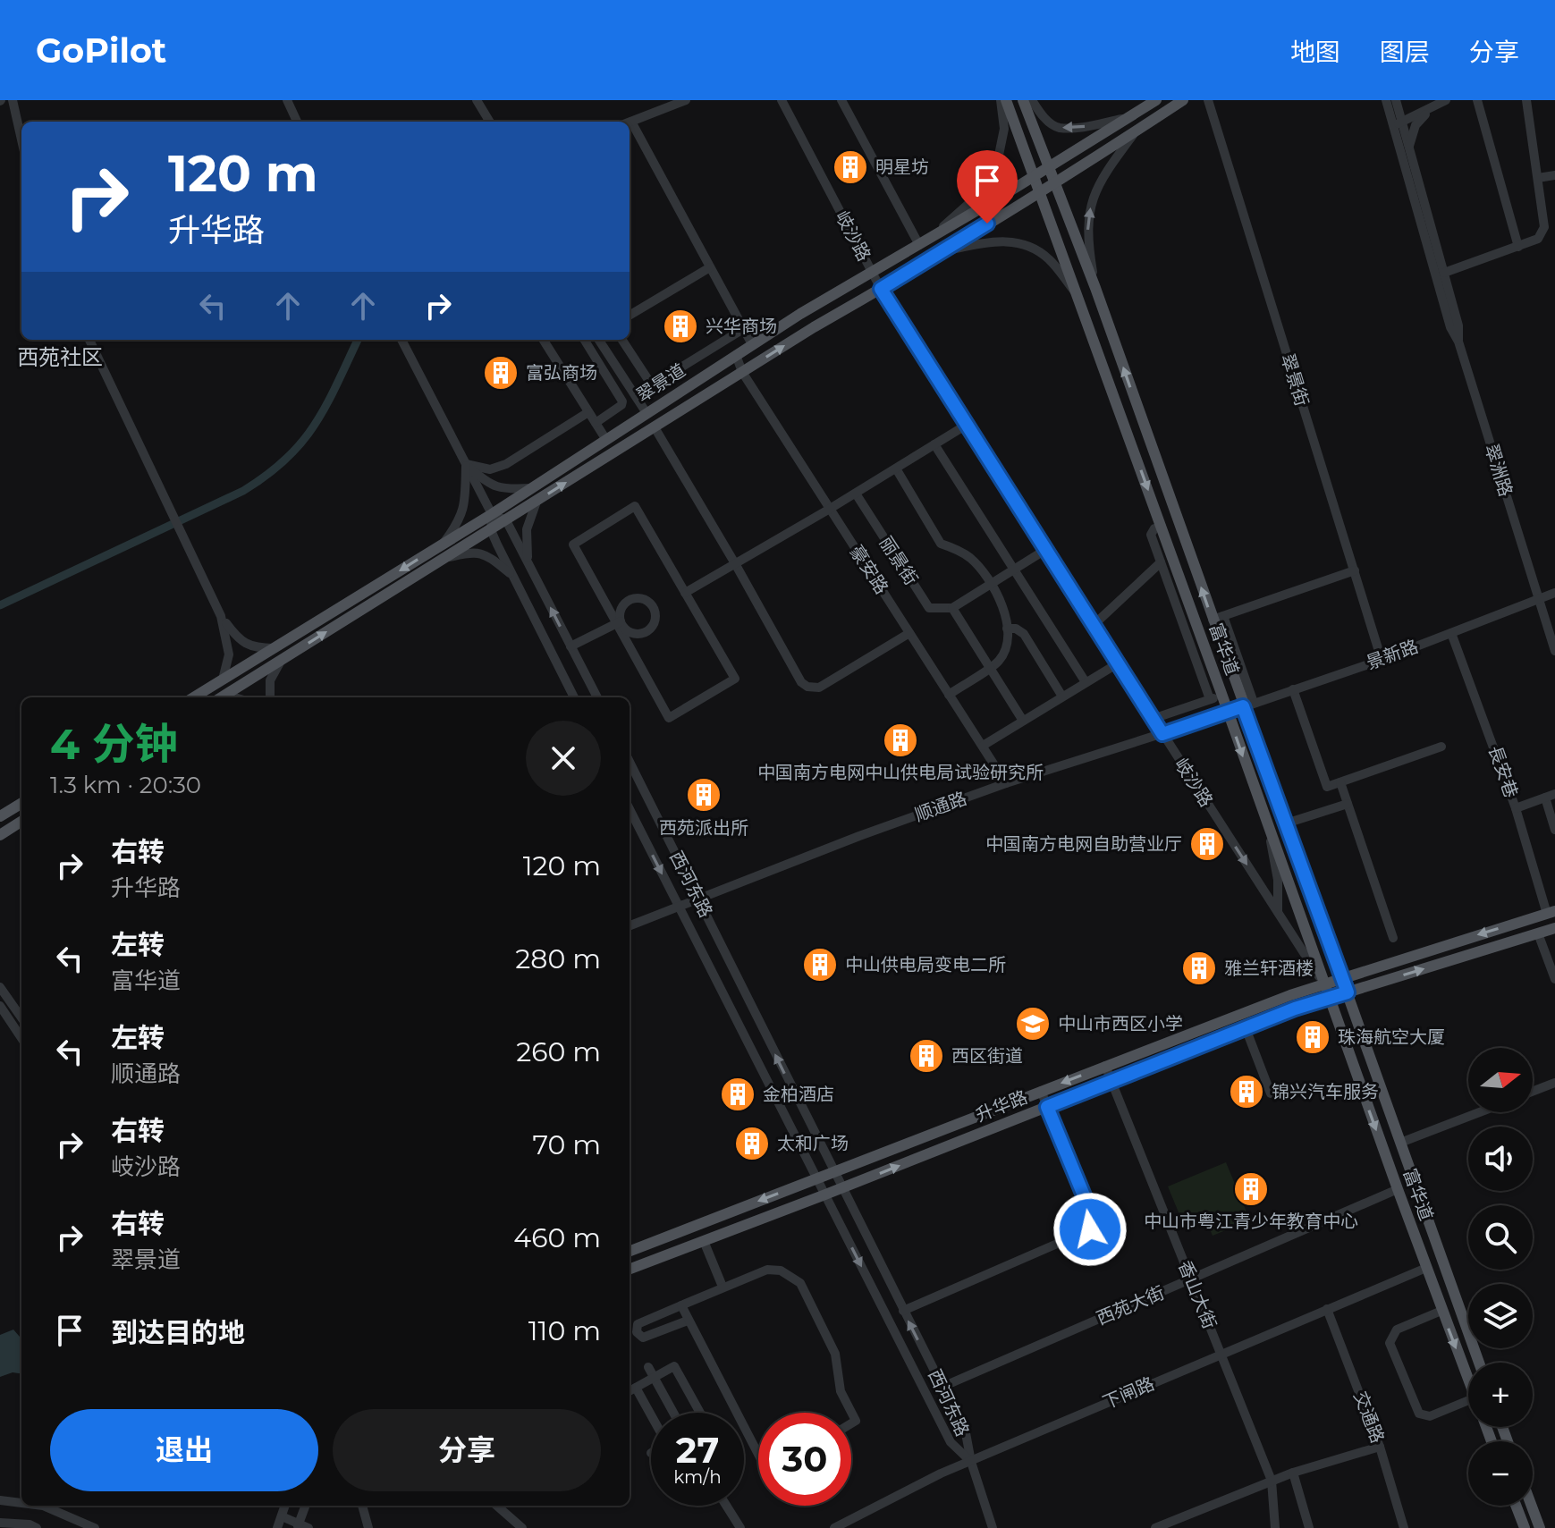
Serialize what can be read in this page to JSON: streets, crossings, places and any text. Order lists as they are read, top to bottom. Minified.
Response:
{"streets":{"main road":["翠景道","富华道","升华路"],"street":["岐沙路","翠景街","翠洲路","丽景街","豪安路","景新路","長安巷","顺通路","西河东路","香山大街","西苑大街","下闸路","交通路"]},"crossings":[["岐沙路","翠景道"],["岐沙路","富华道"],["岐沙路","顺通路"],["岐沙路","升华路"],["翠景街","景新路"],["翠景道","豪安路"],["翠景道","富华道"],["翠洲路","景新路"],["豪安路","顺通路"],["富华道","景新路"],["富华道","顺通路"],["富华道","升华路"],["富华道","西苑大街"],["富华道","下闸路"],["景新路","長安巷"],["景新路","顺通路"],["長安巷","升华路"],["顺通路","西河东路"],["西河东路","升华路"],["西河东路","西苑大街"],["西河东路","下闸路"],["升华路","香山大街"],["香山大街","西苑大街"],["香山大街","下闸路"],["下闸路","交通路"]],"districts":["西苑社区"],"places":{"building":["明星坊","兴华商场","富弘商场","中国南方电网中山供电局试验研究所","西苑派出所","中国南方电网自助营业厅","中山供电局变电二所","雅兰轩酒楼","珠海航空大厦","西区街道","锦兴汽车服务","金柏酒店","太和广场","中山市粤江青少年教育中心"],"school or university":["中山市西区小学"]},"north":"right","page":{"header":"GoPilot","nav":["地图","图层","分享"],"turn":["120 m","升华路"],"heading":["4 分钟","1.3 km · 20:30"],"list":[{"name":"右转","note":"升华路","value":"120 m"},{"name":"左转","note":"富华道","value":"280 m"},{"name":"左转","note":"顺通路","value":"260 m"},{"name":"右转","note":"岐沙路","value":"70 m"},{"name":"右转","note":"翠景道","value":"460 m"},{"name":"到达目的地","value":"110 m"}],"map_buttons":["+","−"],"buttons":["退出","分享"],"speed":"27 km/h","limit":"30"}}
